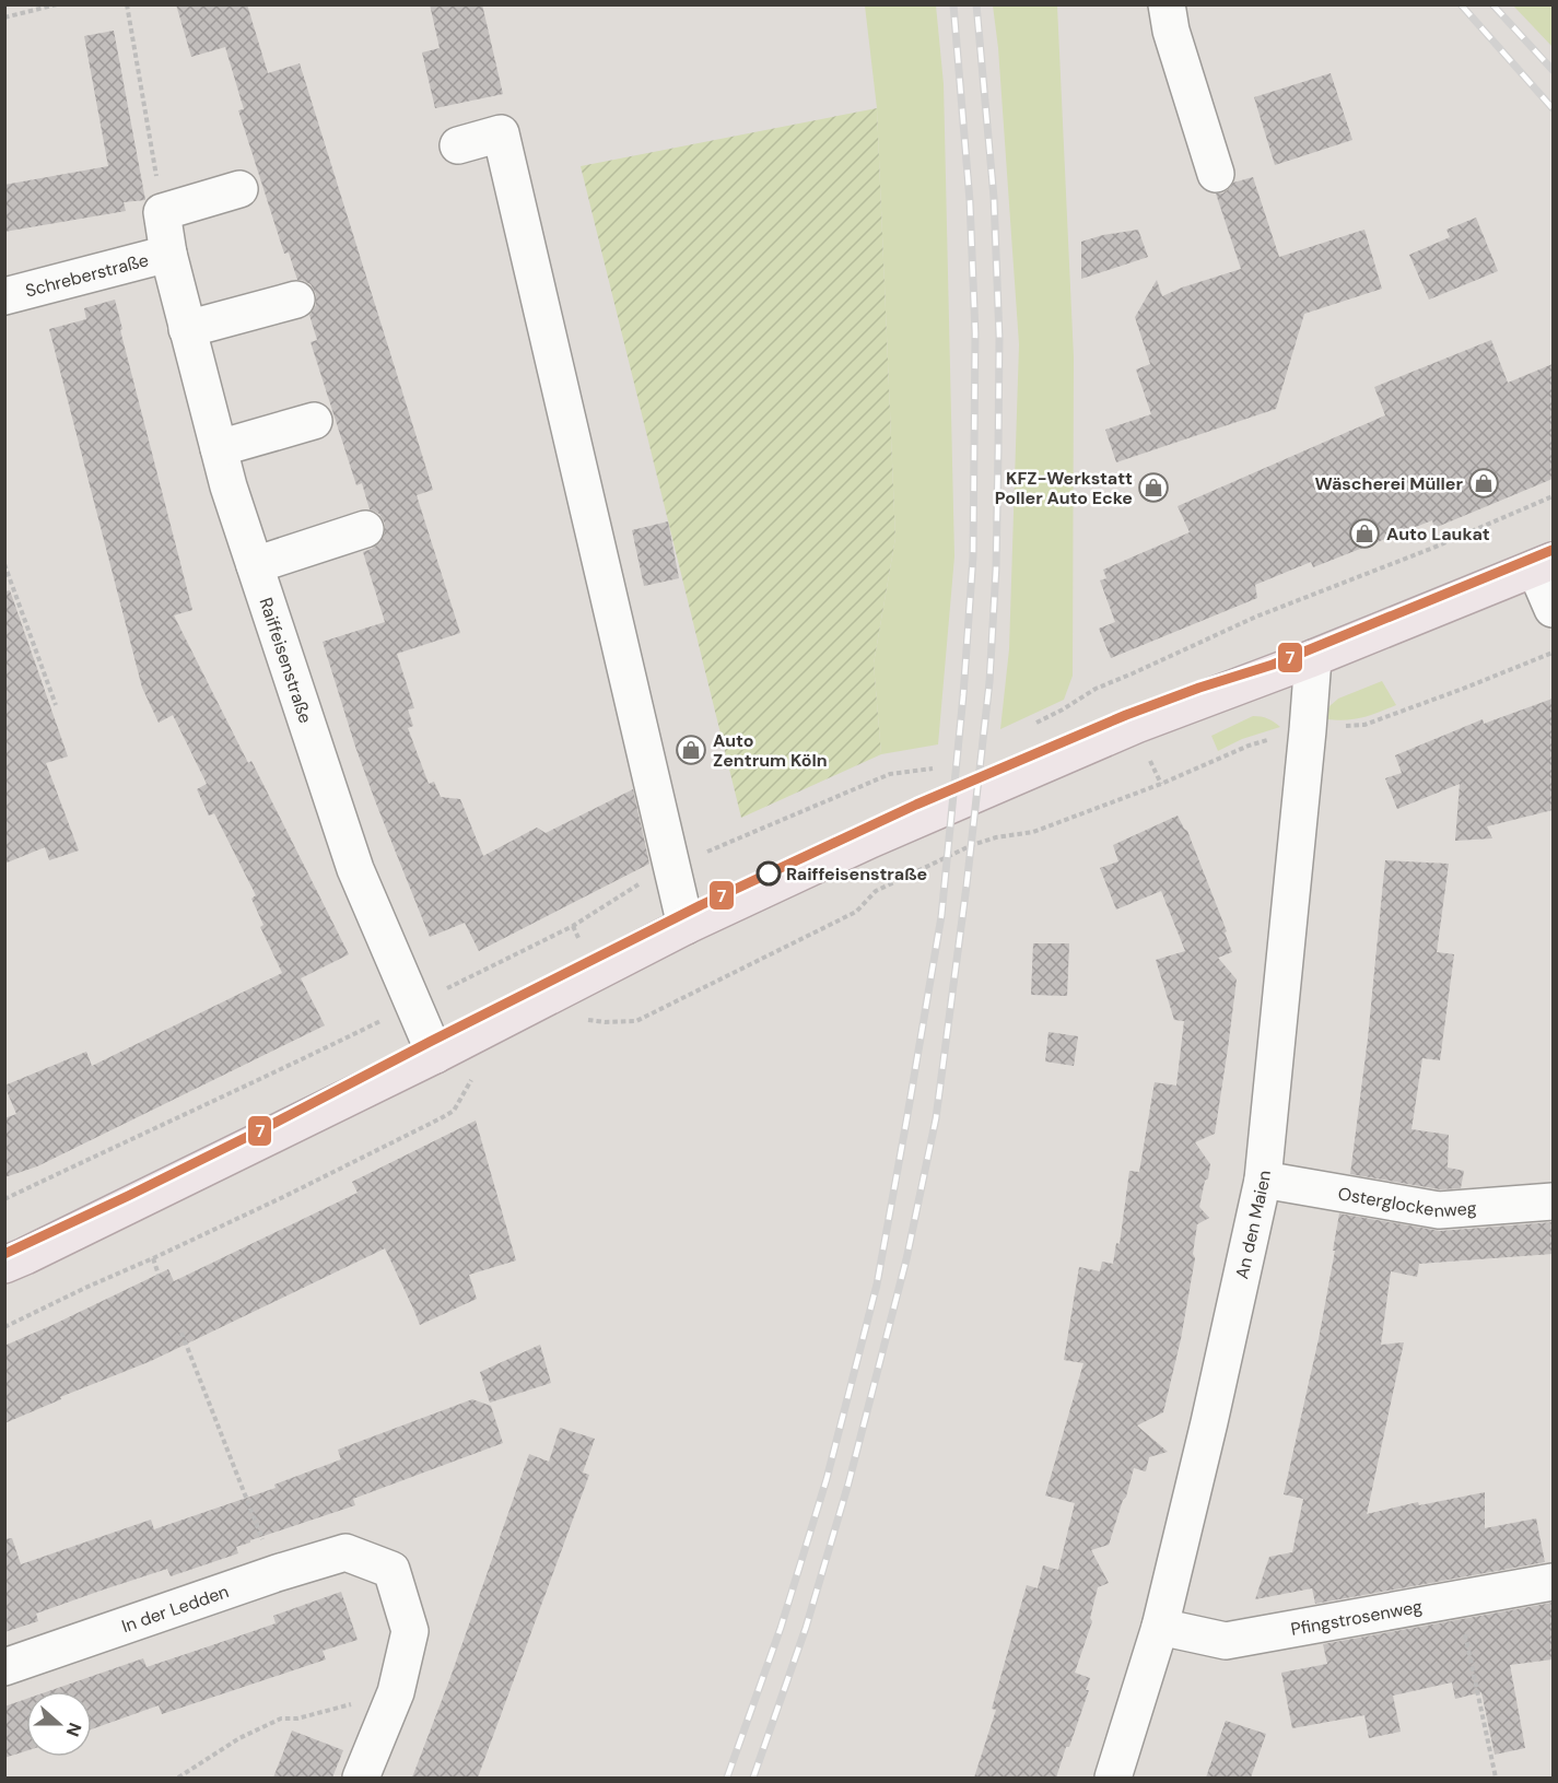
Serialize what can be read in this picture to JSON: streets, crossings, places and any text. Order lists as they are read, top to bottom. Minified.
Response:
{"streets":{"street":["Schreberstraße","Raiffeisenstraße","Osterglockenweg","An den Maien","In der Ledden","Pfingstrosenweg"]},"crossings":[["Schreberstraße","Raiffeisenstraße"],["Osterglockenweg","An den Maien"],["An den Maien","Pfingstrosenweg"]],"places":{"shop":["Wäscherei Müller","KFZ-Werkstatt Poller Auto Ecke","Auto Laukat","Auto Zentrum Köln"],"other":["Raiffeisenstraße"]},"lines":["transit line 7"],"north":"right"}
